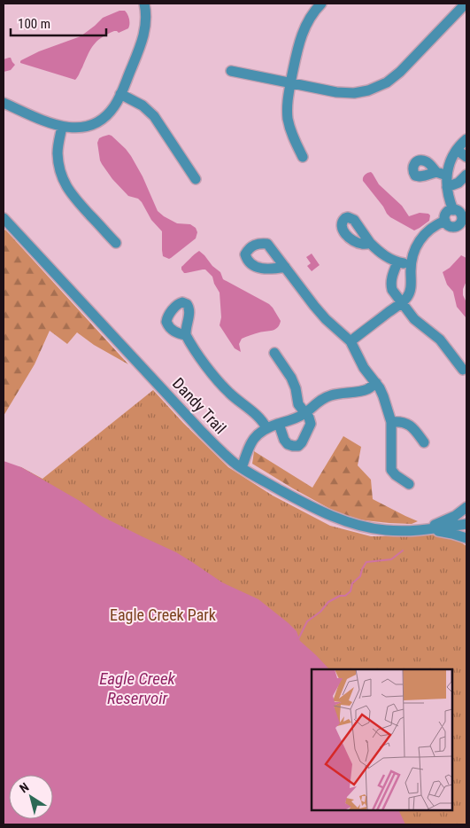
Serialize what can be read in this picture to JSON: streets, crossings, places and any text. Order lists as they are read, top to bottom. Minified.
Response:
{"streets":{"street":["Dandy Trail"]},"water":["Eagle Creek Reservoir"],"parks":["Eagle Creek Park"],"scale_bar":"100 m","north":"top left"}
